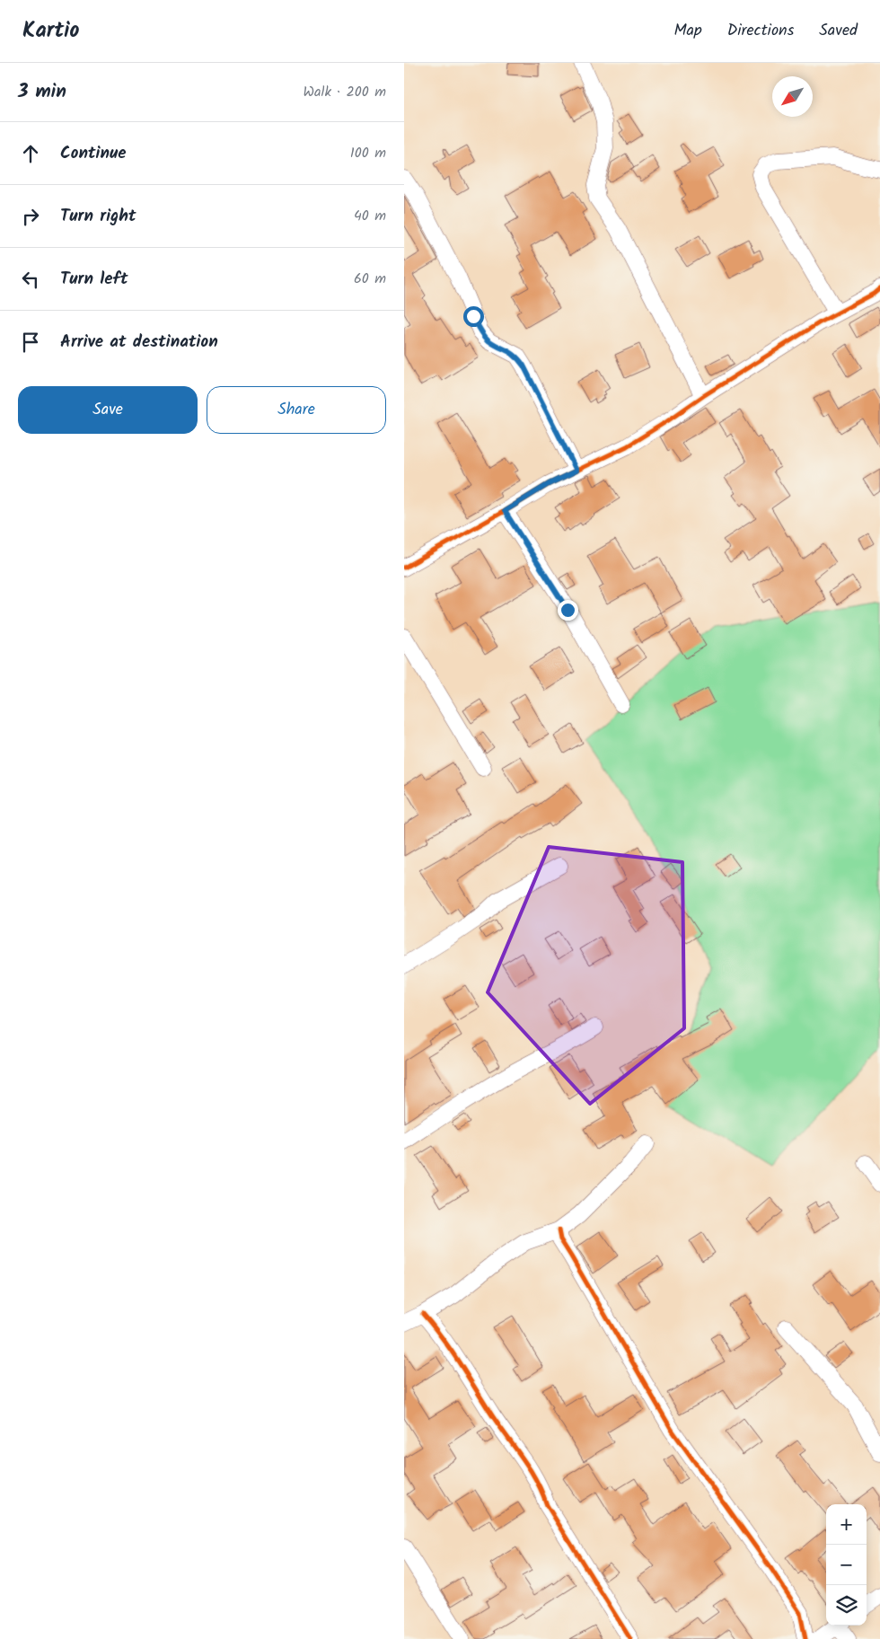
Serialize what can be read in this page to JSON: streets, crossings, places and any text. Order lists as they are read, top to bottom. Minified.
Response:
{"north":"bottom left","page":{"header":"Kartio","nav":["Map","Directions","Saved"],"heading":["3 min","Walk · 200 m"],"list":[["Continue","100 m"],["Turn right","40 m"],["Turn left","60 m"],"Arrive at destination"],"buttons":["Save","Share"],"map_buttons":["+","−"]}}
